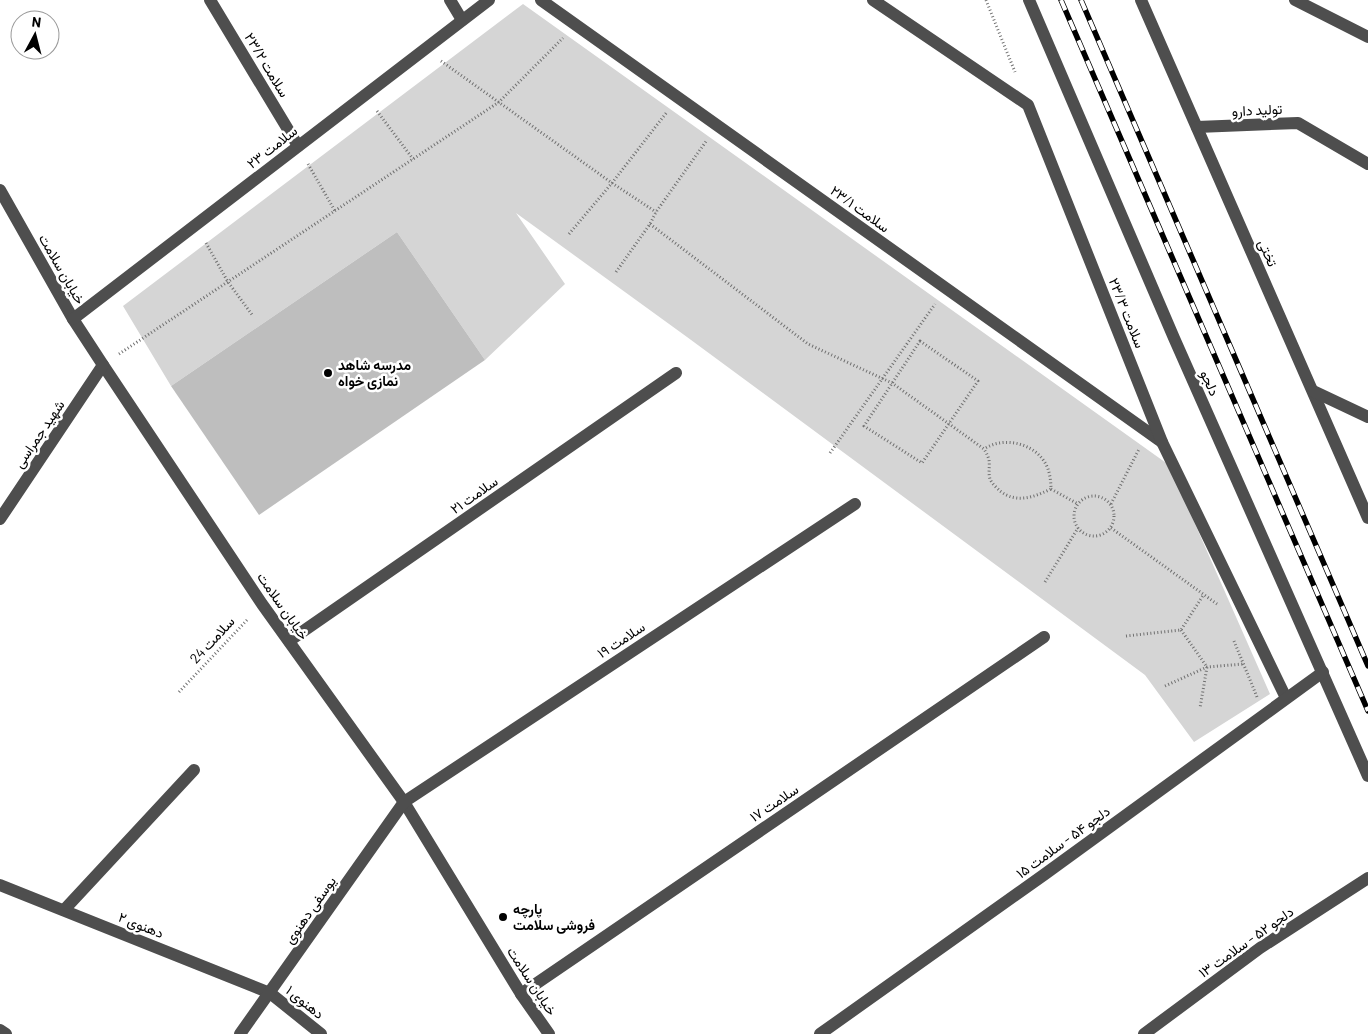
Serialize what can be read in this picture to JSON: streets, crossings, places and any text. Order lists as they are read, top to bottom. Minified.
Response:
{"streets":{"street":["سلامت ۲۳/۲","تولید دارو","سلامت ۲۳","سلامت ۲۳/۱","تختی","خیابان سلامت","سلامت ۲۳/۳","دلجو","شهید جمراسی","سلامت ۲۱","سلامت ۱۹","سلامت ۱۷","دلجو ۵۴ - سلامت ۱۵","یوسفی دهنوی","دهنوی ۲","دلجو ۵۲ - سلامت ۱۳","دهنوی ۱"],"path":["سلامت 24"]},"crossings":[["سلامت ۲۳/۲","سلامت ۲۳"],["تولید دارو","تختی"],["سلامت ۲۳","خیابان سلامت"],["سلامت ۲۳/۱","سلامت ۲۳/۳"],["خیابان سلامت","شهید جمراسی"],["خیابان سلامت","سلامت ۲۱"],["خیابان سلامت","سلامت 24"],["خیابان سلامت","سلامت ۱۹"],["خیابان سلامت","سلامت ۱۷"],["خیابان سلامت","یوسفی دهنوی"],["سلامت ۲۳/۳","دلجو ۵۴ - سلامت ۱۵"],["دلجو","دلجو ۵۴ - سلامت ۱۵"],["سلامت ۱۹","یوسفی دهنوی"],["یوسفی دهنوی","دهنوی ۲"],["یوسفی دهنوی","دهنوی ۱"],["دهنوی ۲","دهنوی ۱"]],"places":["مدرسه شاهد نمازی خواه","پارچه فروشی سلامت"],"north":"top"}
